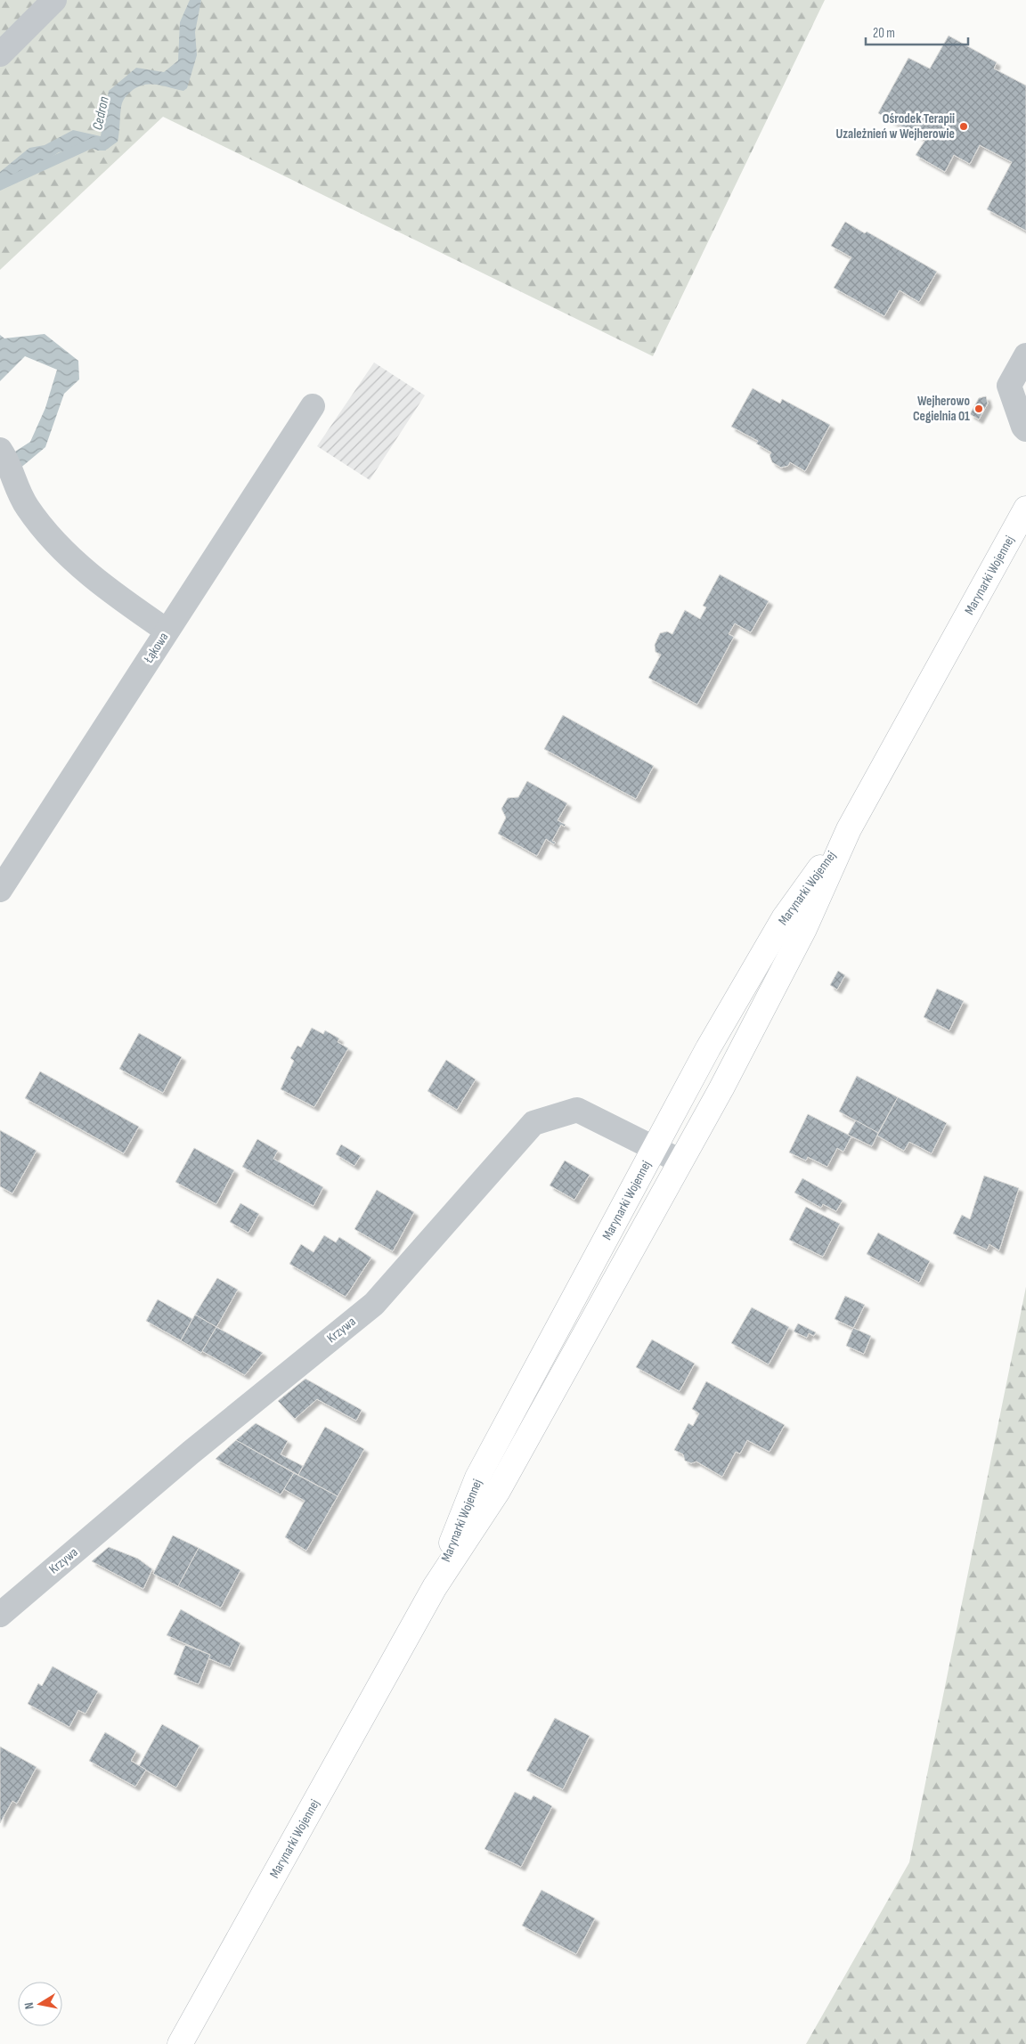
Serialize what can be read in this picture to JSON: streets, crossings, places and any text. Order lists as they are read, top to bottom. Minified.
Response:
{"streets":{"main road":["Marynarki Wojennej"],"street":["Łąkowa","Krzywa"]},"crossings":[["Marynarki Wojennej","Krzywa"]],"water":["Cedron"],"places":["Ośrodek Terapii Uzależnień w Wejherowie","Wejherowo Cegielnia 01"],"scale_bar":"20 m","north":"left"}
